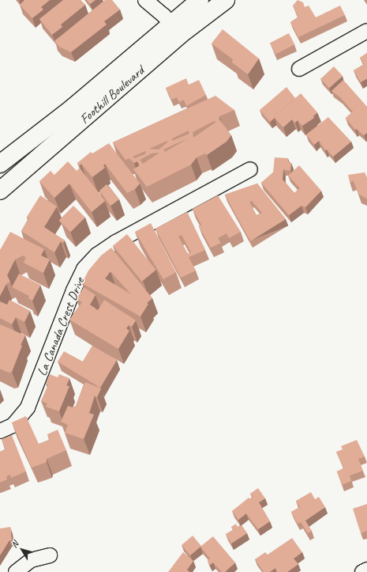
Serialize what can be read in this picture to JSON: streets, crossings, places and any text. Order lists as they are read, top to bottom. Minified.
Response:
{"streets":{"main road":["Foothill Boulevard"],"street":["La Canada Crest Drive"]},"north":"top left"}
